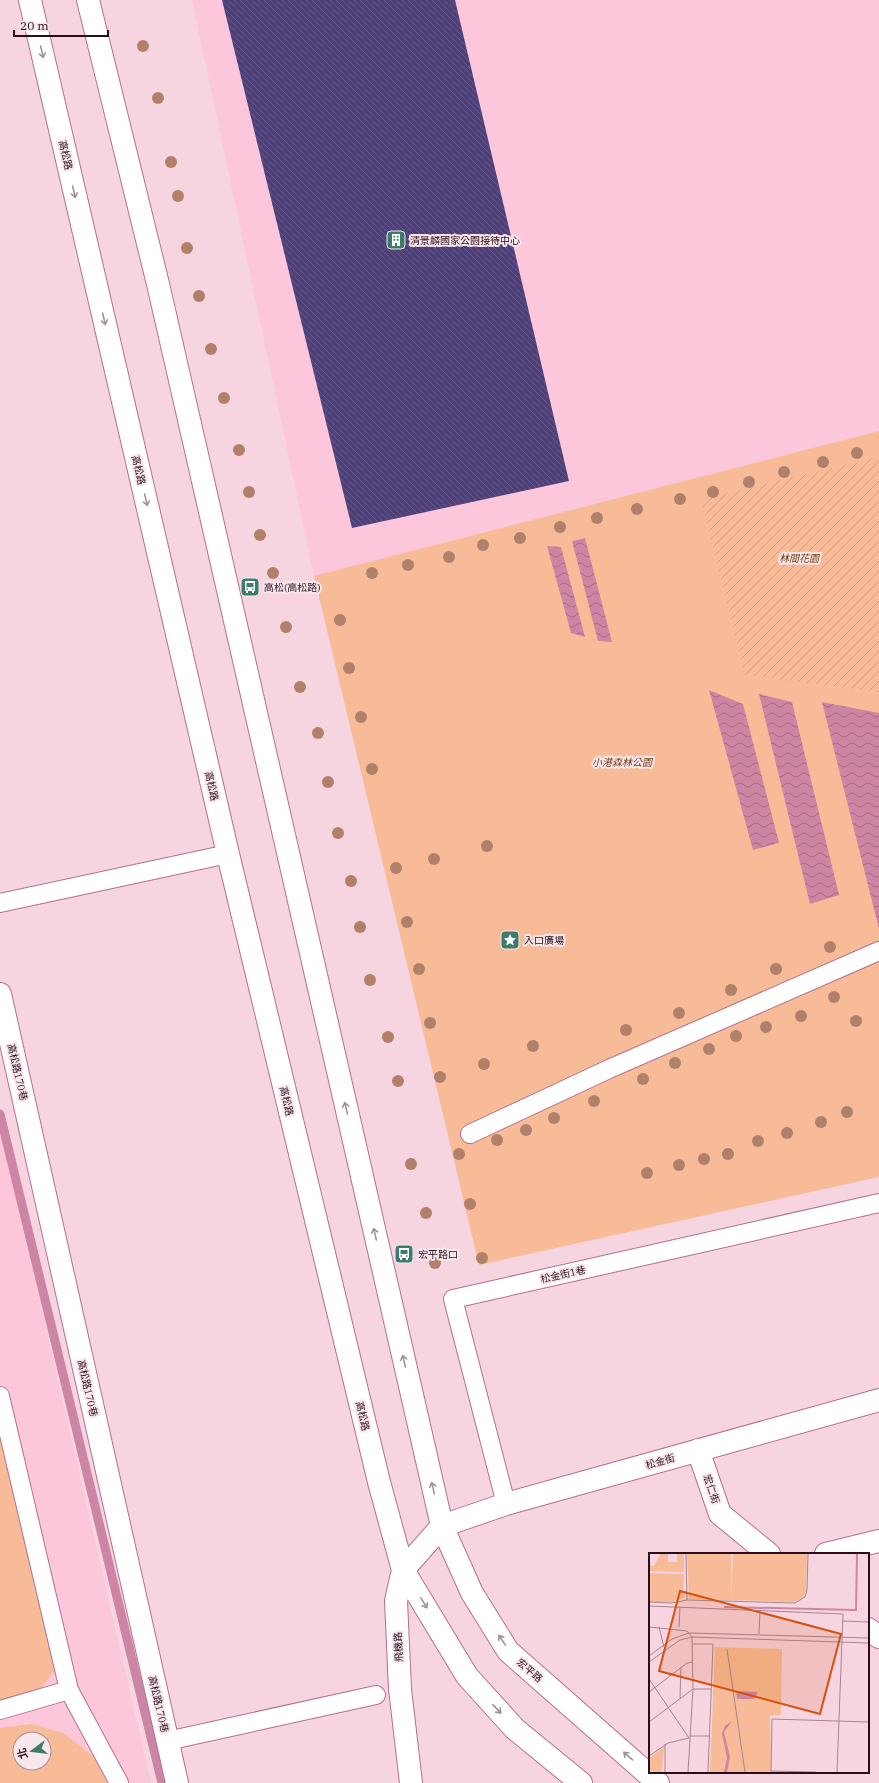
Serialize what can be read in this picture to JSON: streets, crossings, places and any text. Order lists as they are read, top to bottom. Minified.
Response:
{"streets":{"street":["高松路","高松路170巷","松金街","宏仁街","飛機路","宏平路"],"lane":["松金街1巷"]},"crossings":[["高松路","飛機路"],["松金街1巷","松金街"],["松金街","宏仁街"],["松金街","飛機路"],["松金街","宏平路"],["飛機路","宏平路"]],"parks":["林間花園","小港森林公園"],"places":{"building":["清景麟國家公園接待中心"],"bus stop":["高松(高松路)","宏平路口"],"place":["入口廣場"]},"scale_bar":"20 m","north":"left"}
